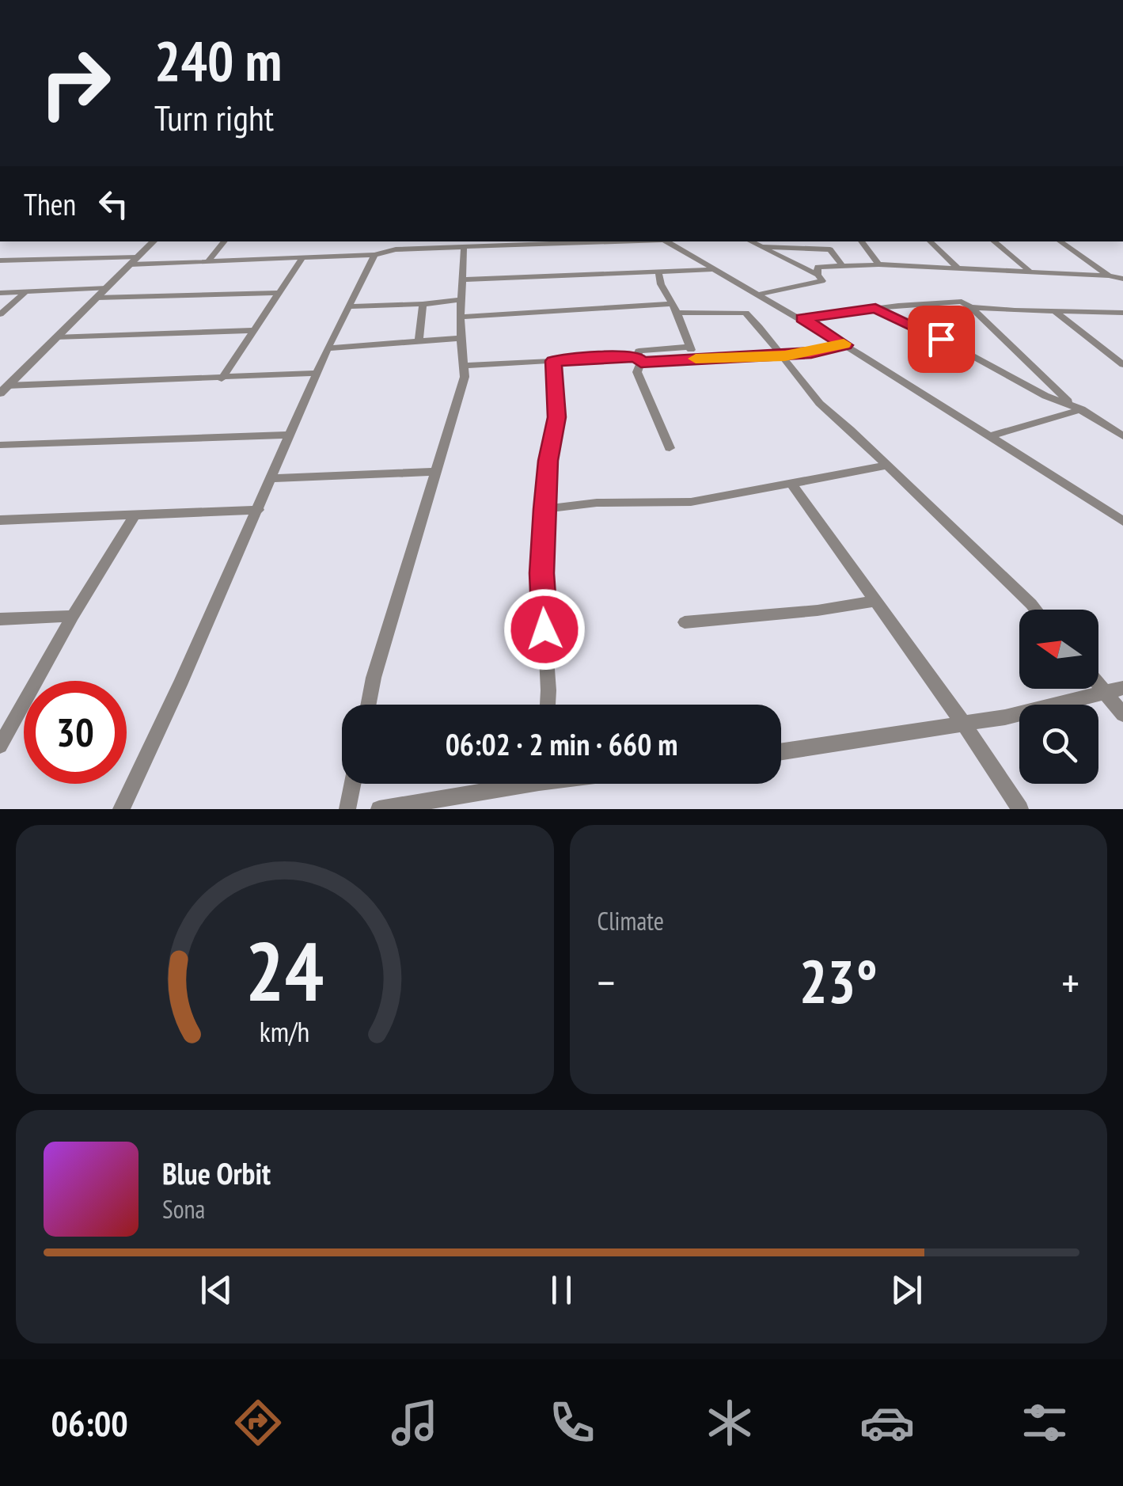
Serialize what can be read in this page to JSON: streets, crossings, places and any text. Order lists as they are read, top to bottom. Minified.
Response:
{"north":"left","page":{"turn":["240 m","Turn right"],"then":"Then","limit":"30","trip":"06:02 · 2 min · 660 m","tile":"Climate","heat":["−","23°","+"],"song":["Blue Orbit","Sona"],"tabs":"06:00","gauge":["24","km/h"]}}
